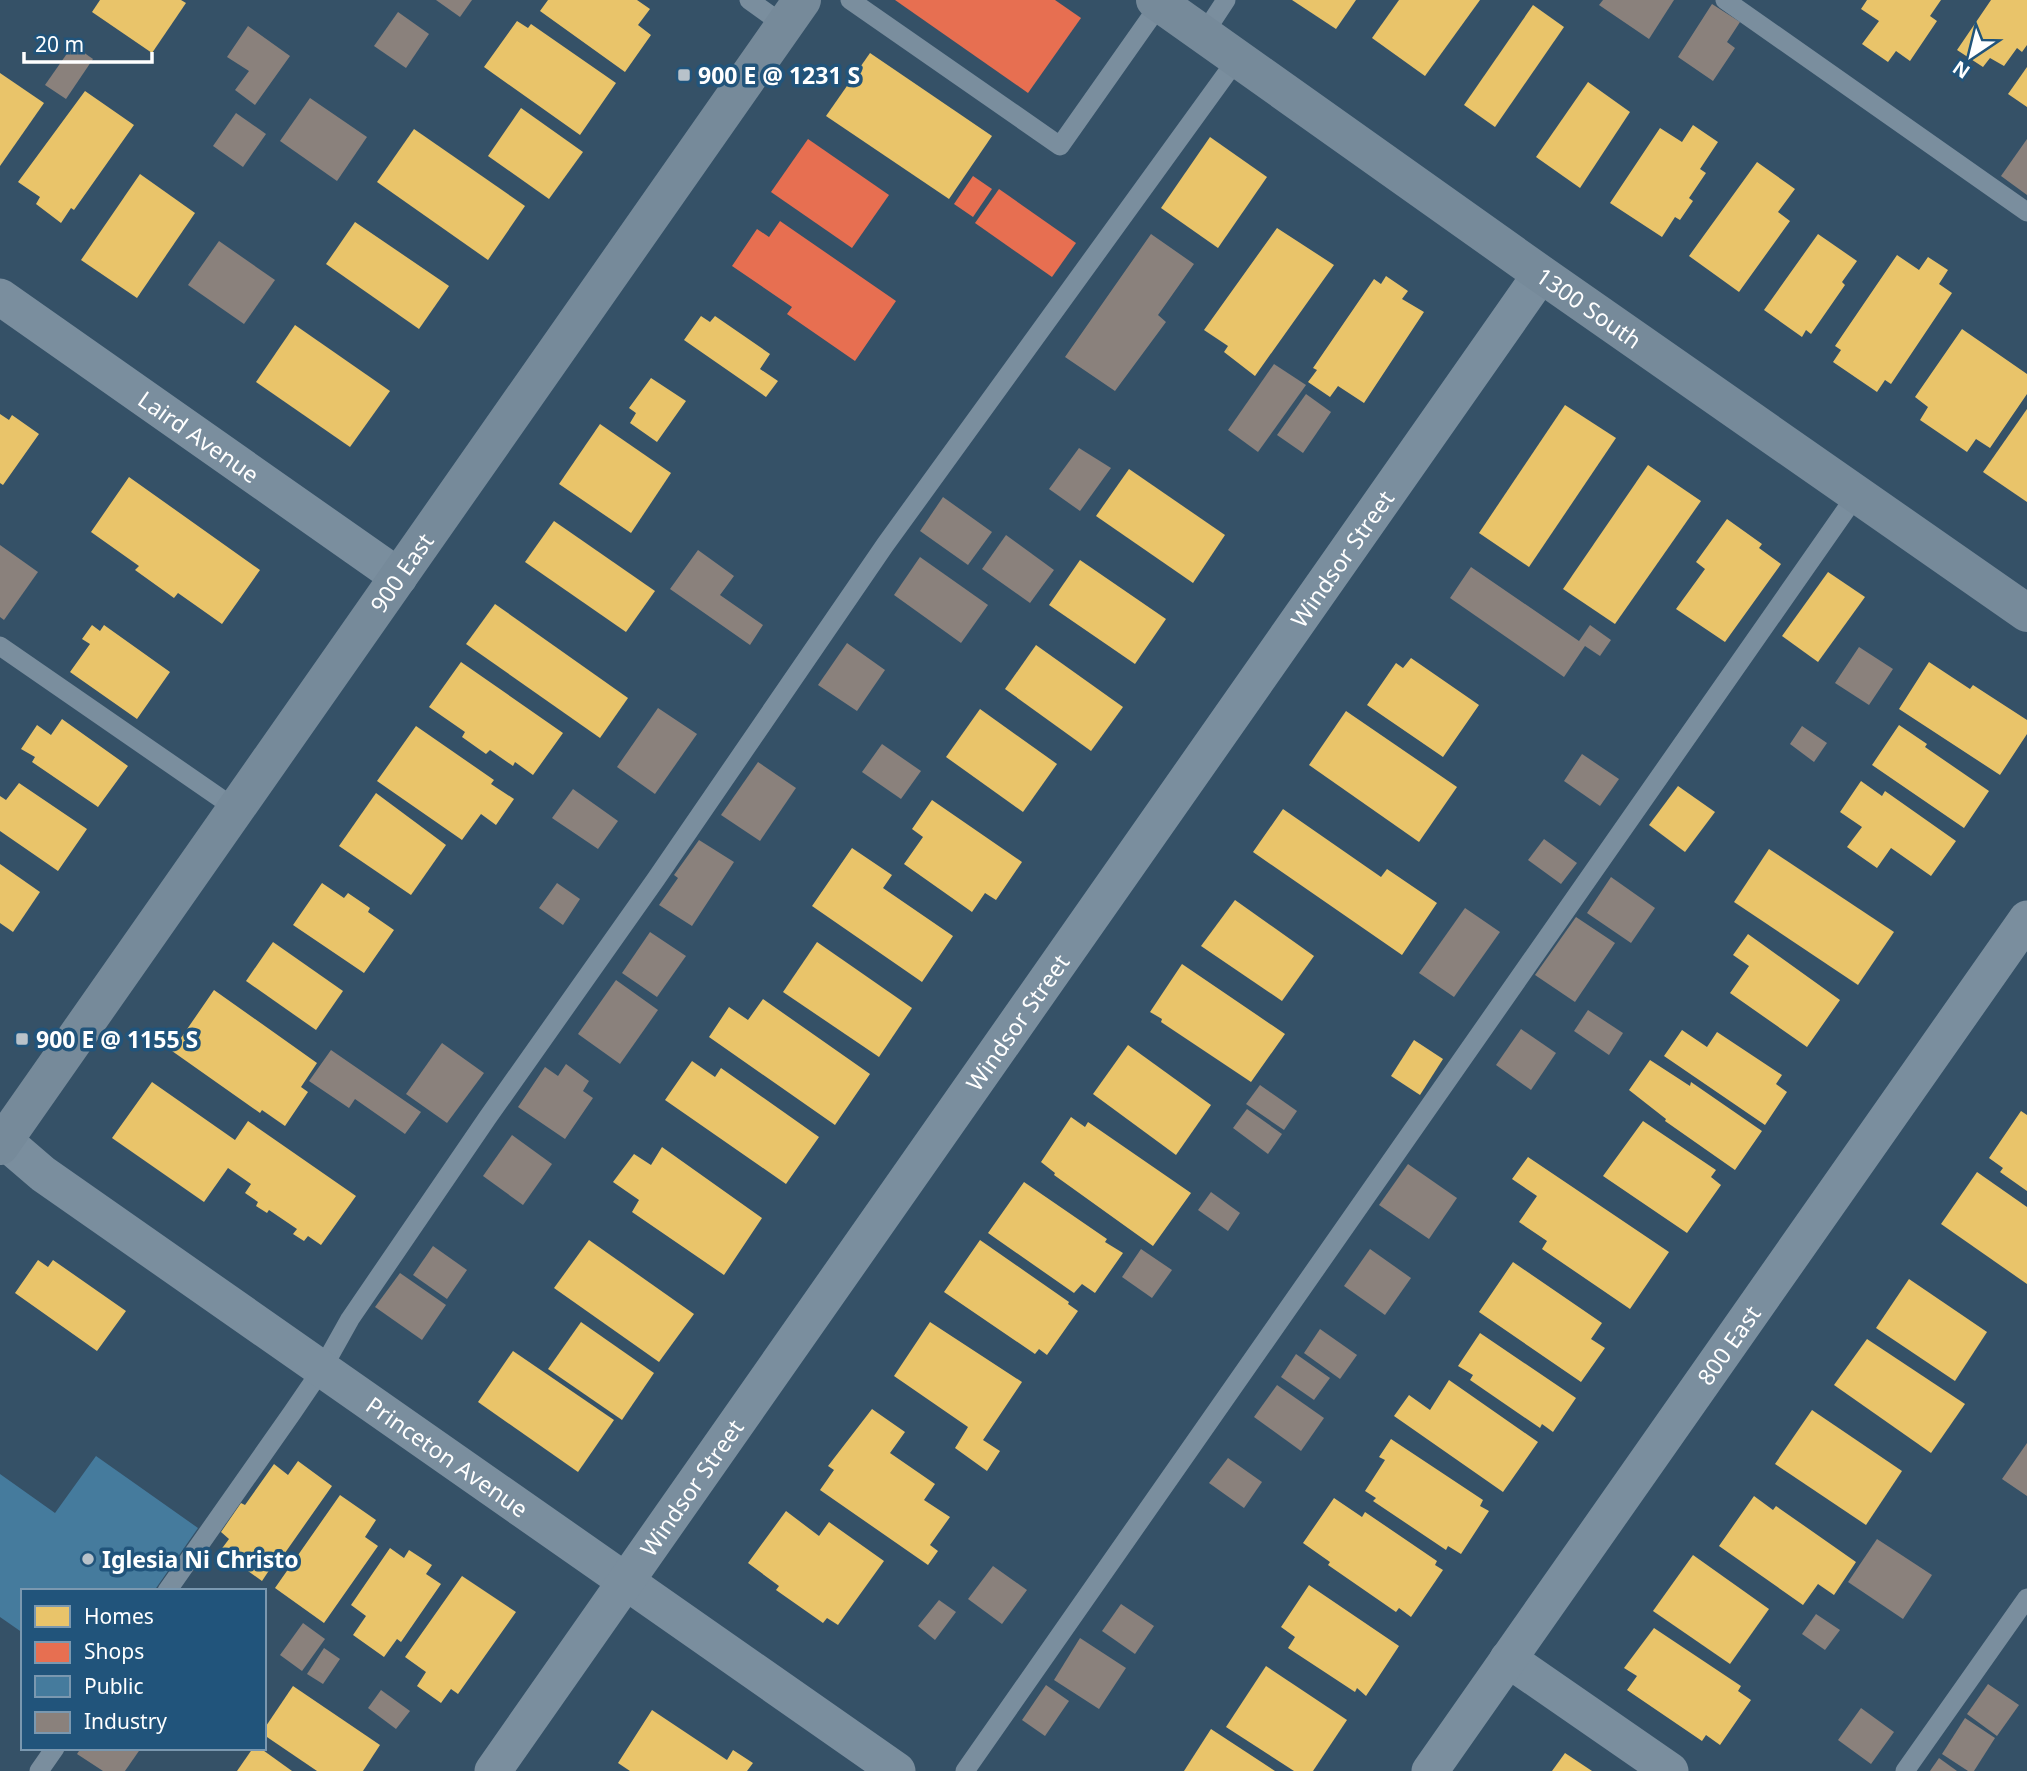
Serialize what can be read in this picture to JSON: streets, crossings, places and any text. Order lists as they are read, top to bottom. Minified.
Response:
{"streets":{"street":["1300 South","Laird Avenue","Windsor Street","900 East","800 East","Princeton Avenue"]},"crossings":[["1300 South","Windsor Street"],["Laird Avenue","900 East"],["Windsor Street","Princeton Avenue"],["900 East","Princeton Avenue"]],"places":{"transit":["900 E @ 1231 S","900 E @ 1155 S"],"other":["Iglesia Ni Christo"]},"legend":["Homes","Shops","Public","Industry"],"scale_bar":"20 m","north":"bottom left"}
